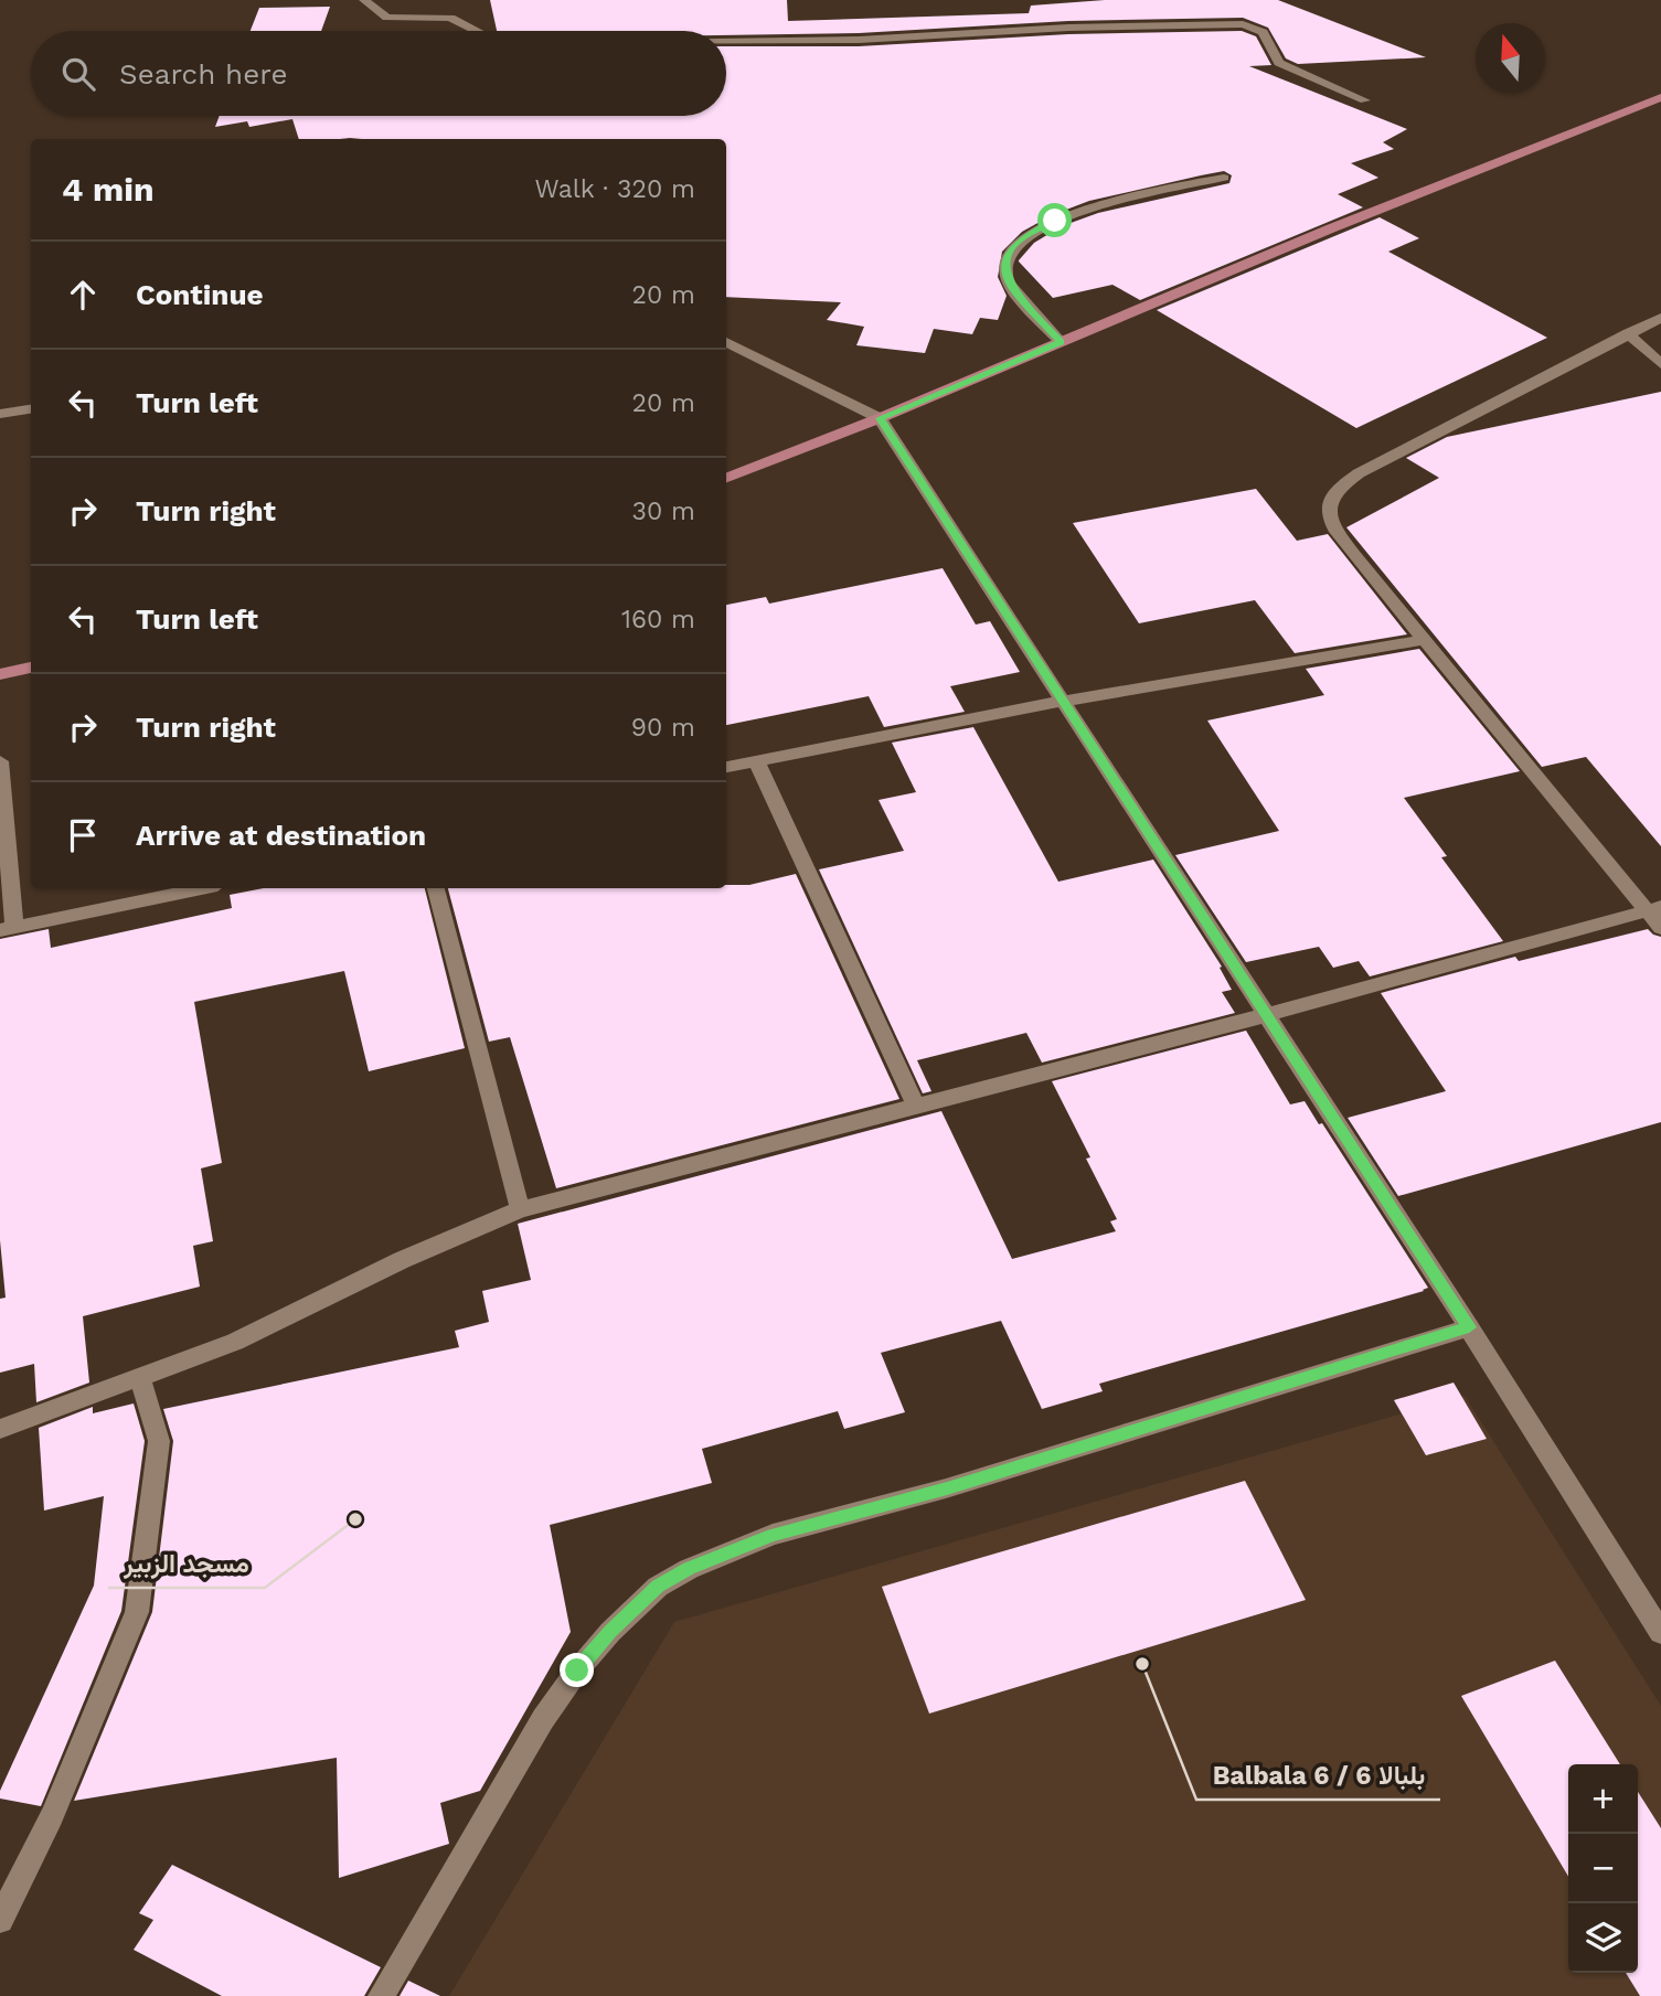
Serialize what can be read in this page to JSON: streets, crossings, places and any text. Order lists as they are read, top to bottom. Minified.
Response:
{"places":["مسجد الزبير","Balbala 6 / بلبالا 6"],"north":"top","page":{"search":"Search here","heading":["4 min","Walk · 320 m"],"list":[["Continue","20 m"],["Turn left","20 m"],["Turn right","30 m"],["Turn left","160 m"],["Turn right","90 m"],"Arrive at destination"],"map_buttons":["+","−"]}}
